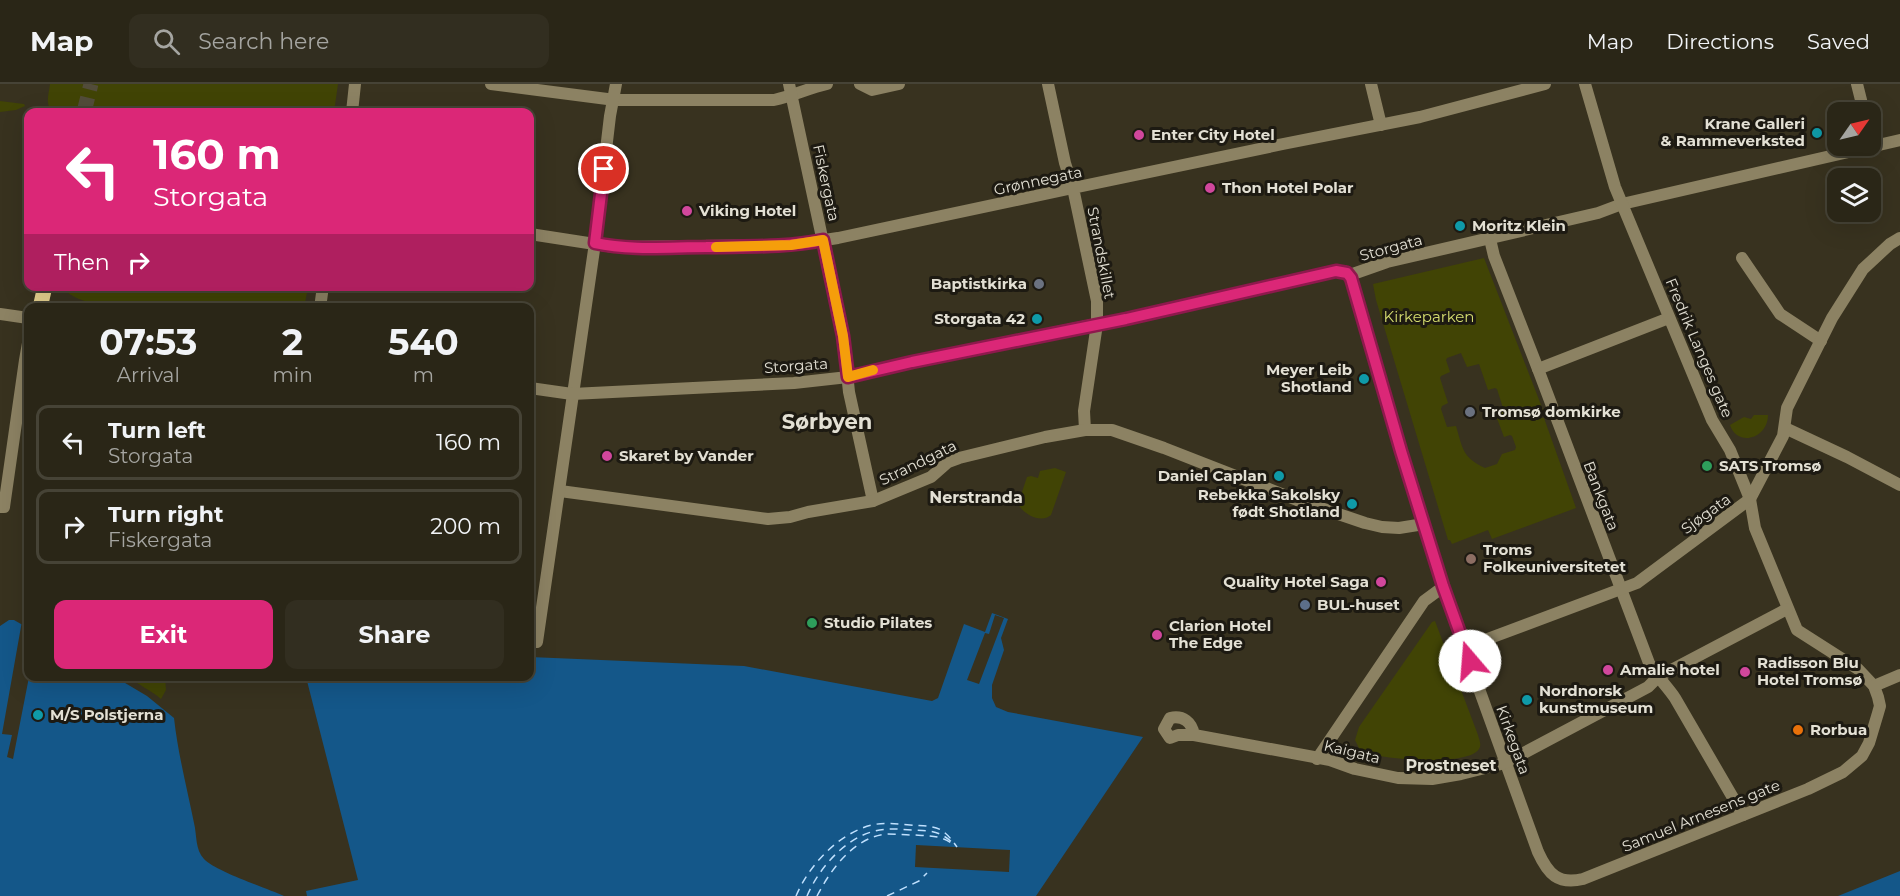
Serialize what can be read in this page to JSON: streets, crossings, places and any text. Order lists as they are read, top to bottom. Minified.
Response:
{"streets":{"street":["Grønnegata","Fiskergata","Storgata","Strandskillet","Fredrik Langes gate","Strandgata","Bankgata","Sjøgata","Kirkegata","Kaigata","Samuel Arnesens gate"]},"crossings":[["Grønnegata","Fiskergata"],["Grønnegata","Strandskillet"],["Fiskergata","Storgata"],["Fiskergata","Strandgata"],["Storgata","Strandskillet"],["Storgata","Fredrik Langes gate"],["Storgata","Bankgata"],["Storgata","Kirkegata"],["Strandskillet","Strandgata"],["Fredrik Langes gate","Sjøgata"],["Fredrik Langes gate","Kaigata"],["Fredrik Langes gate","Samuel Arnesens gate"],["Strandgata","Kirkegata"],["Bankgata","Sjøgata"],["Bankgata","Kaigata"],["Bankgata","Samuel Arnesens gate"],["Sjøgata","Kirkegata"],["Kirkegata","Kaigata"],["Kirkegata","Samuel Arnesens gate"]],"districts":["Sørbyen","Nerstranda","Prostneset"],"parks":["Kirkeparken"],"places":["Krane Galleri & Rammeverksted","Enter City Hotel","Thon Hotel Polar","Viking Hotel","Moritz Klein","Baptistkirka","Storgata 42","Meyer Leib Shotland","Tromsø domkirke","Skaret by Vander","SATS Tromsø","Daniel Caplan","Rebekka Sakolsky født Shotland","Troms Folkeuniversitetet","Quality Hotel Saga","BUL-huset","Studio Pilates","Clarion Hotel The Edge","Amalie hotel","Radisson Blu Hotel Tromsø","Nordnorsk kunstmuseum","M/S Polstjerna","Rorbua"],"north":"top right","page":{"header":"Map","search":"Search here","nav":["Map","Directions","Saved"],"turn":["160 m","Storgata"],"then":"Then","eta":["07:53","Arrival","2","min","540","m"],"list":[{"name":"Turn left","note":"Storgata","value":"160 m"},{"name":"Turn right","note":"Fiskergata","value":"200 m"}],"buttons":["Exit","Share"]}}
